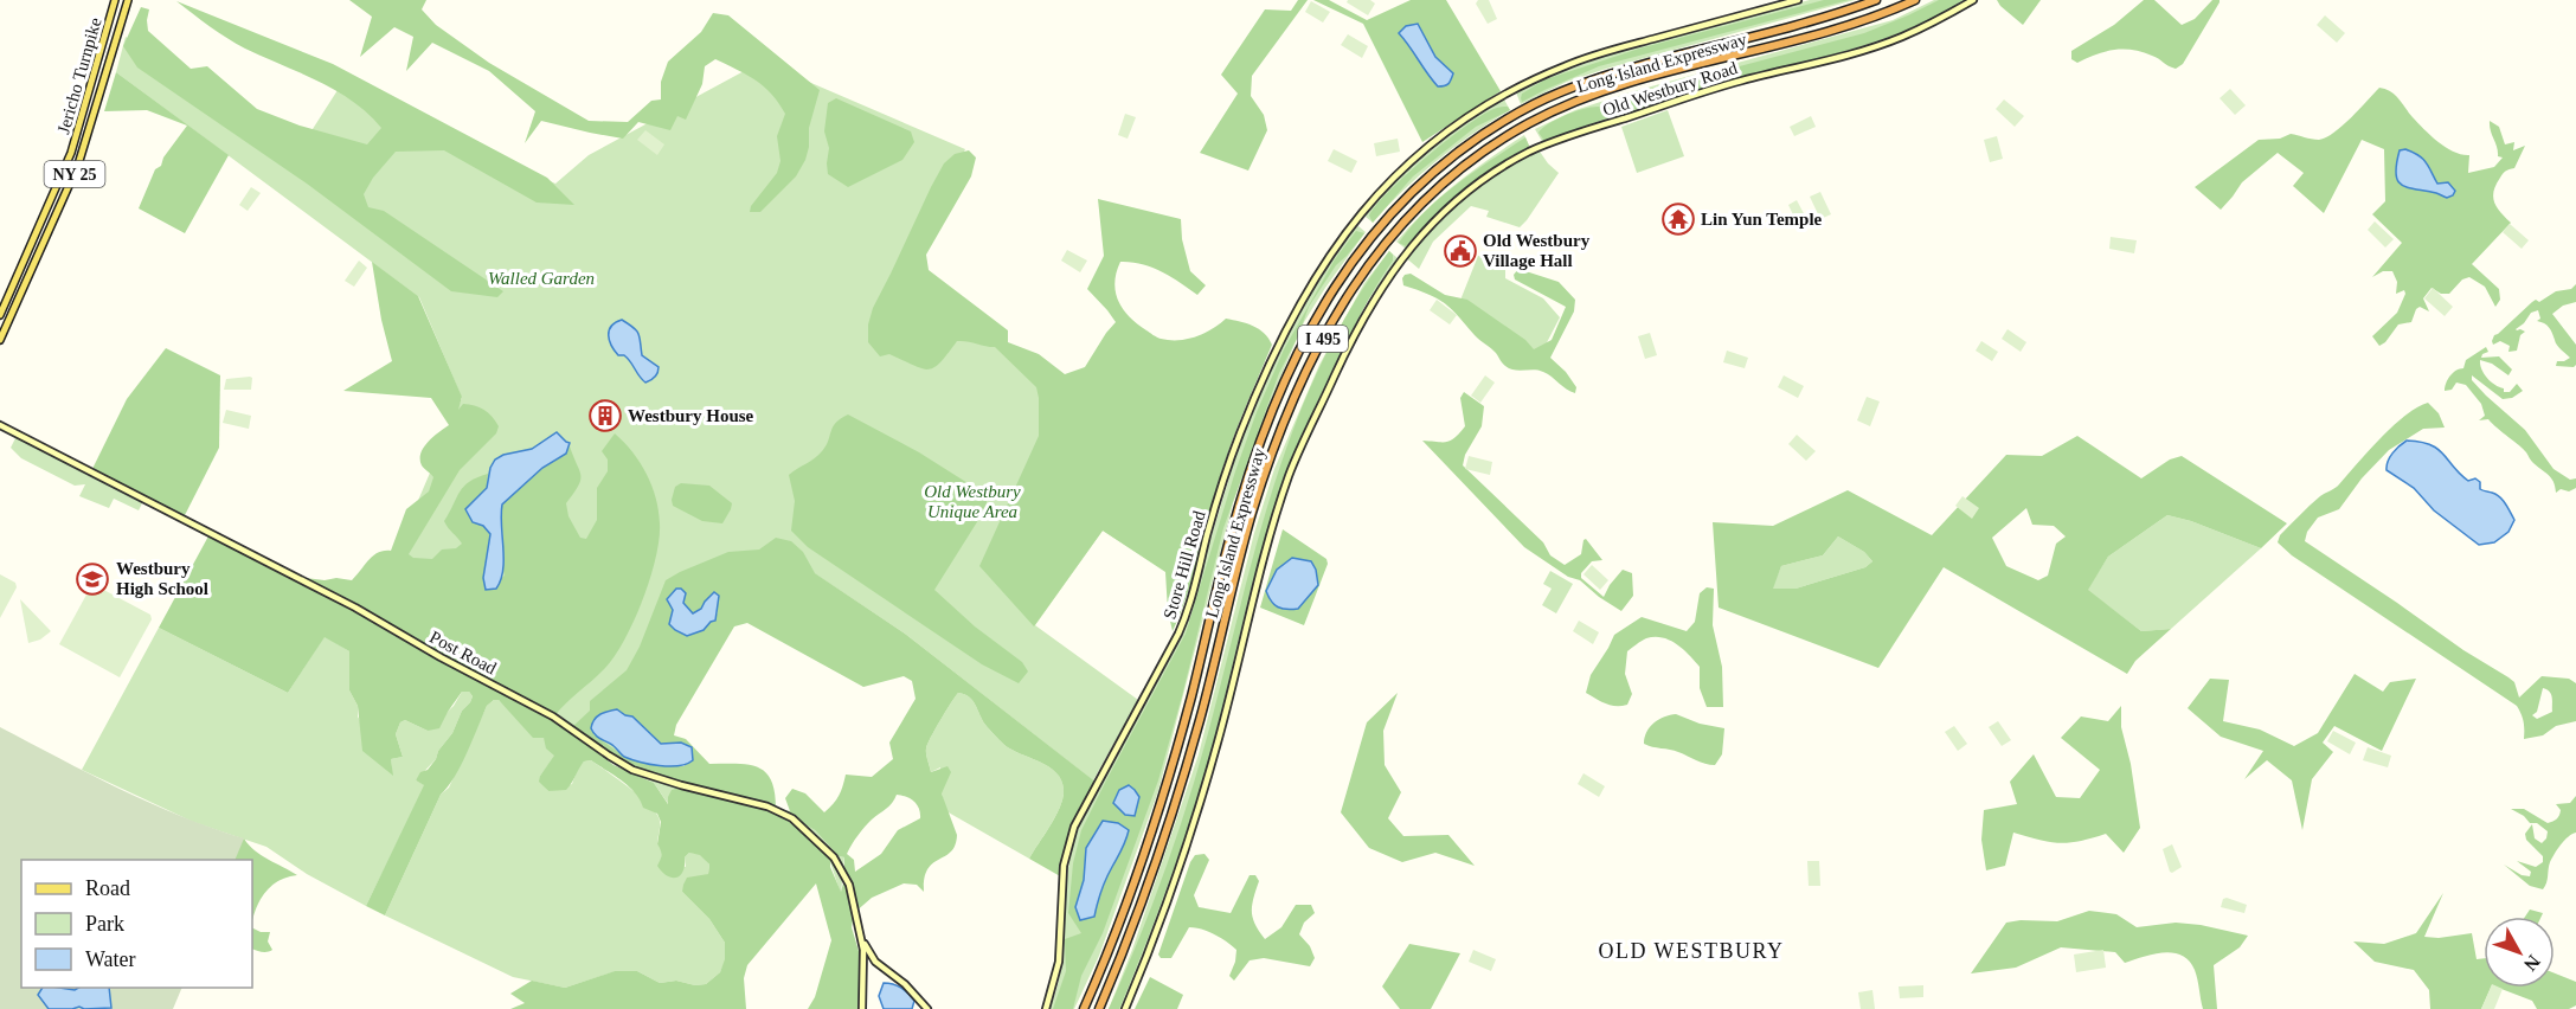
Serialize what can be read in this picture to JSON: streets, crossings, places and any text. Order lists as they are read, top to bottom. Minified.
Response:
{"streets":{"highway":["Long Island Expressway","I 495"],"main road":["Jericho Turnpike","Old Westbury Road","NY 25","Store Hill Road","Post Road"]},"districts":["OLD WESTBURY"],"parks":["Walled Garden","Old Westbury Unique Area"],"places":{"temple":["Lin Yun Temple"],"public building":["Old Westbury Village Hall"],"building":["Westbury House"],"school or university":["Westbury High School"]},"legend":["Road","Park","Water"],"north":"bottom right"}
